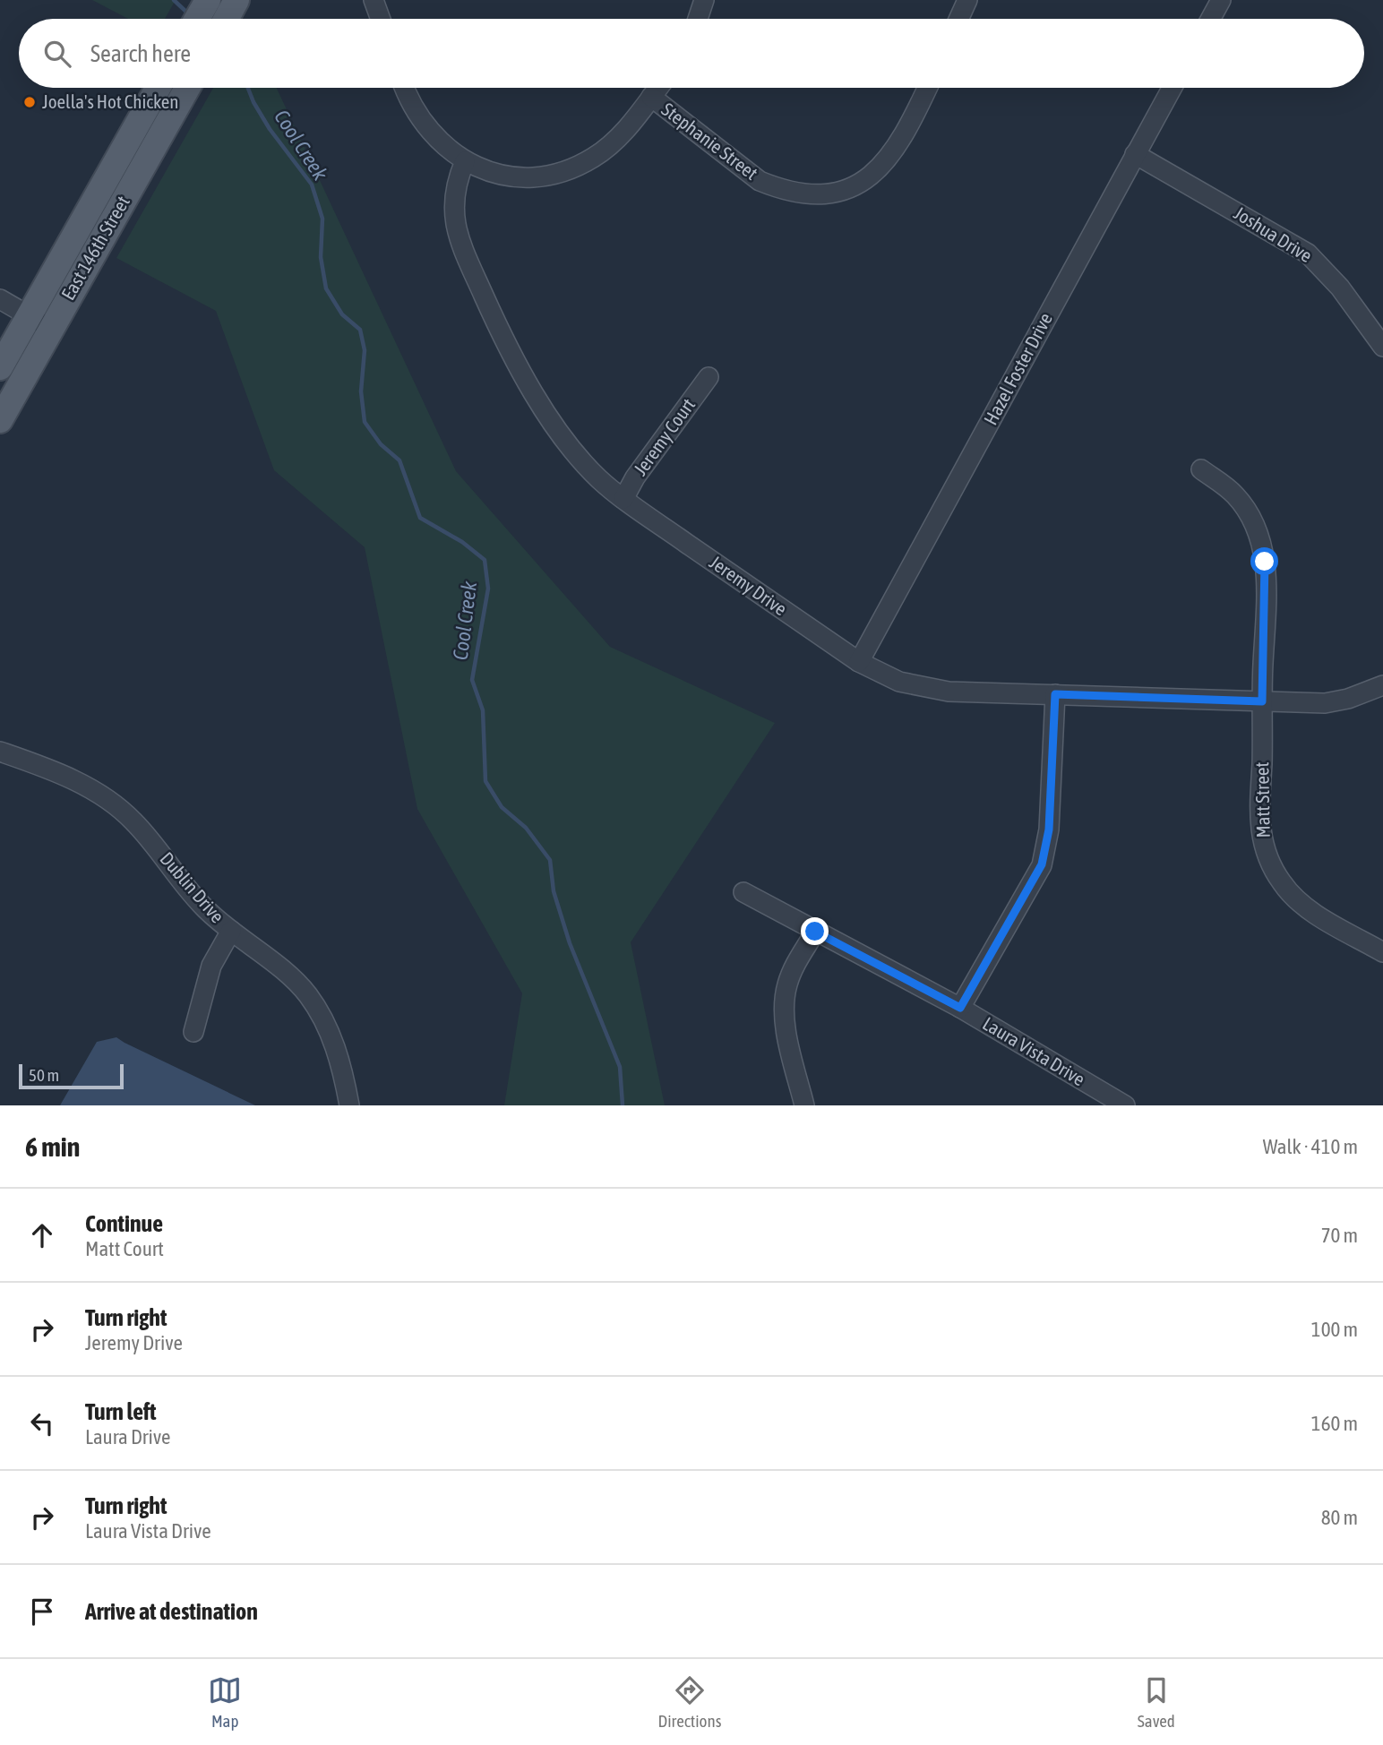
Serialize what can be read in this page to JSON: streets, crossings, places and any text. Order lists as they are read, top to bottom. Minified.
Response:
{"streets":{"main road":["East 146th Street"],"street":["Stephanie Street","Joshua Drive","Hazel Foster Drive","Jeremy Court","Jeremy Drive","Matt Street","Dublin Drive","Laura Vista Drive"]},"crossings":[["Joshua Drive","Hazel Foster Drive"],["Hazel Foster Drive","Jeremy Drive"],["Jeremy Court","Jeremy Drive"],["Jeremy Drive","Matt Street"]],"water":["Cool Creek"],"places":["Joella's Hot Chicken"],"scale_bar":"50 m","page":{"search":"Search here","scale":"50 m","heading":["6 min","Walk · 410 m"],"list":[["Continue","Matt Court","70 m"],["Turn right","Jeremy Drive","100 m"],["Turn left","Laura Drive","160 m"],["Turn right","Laura Vista Drive","80 m"],"Arrive at destination"],"nav":["Map","Directions","Saved"]}}
